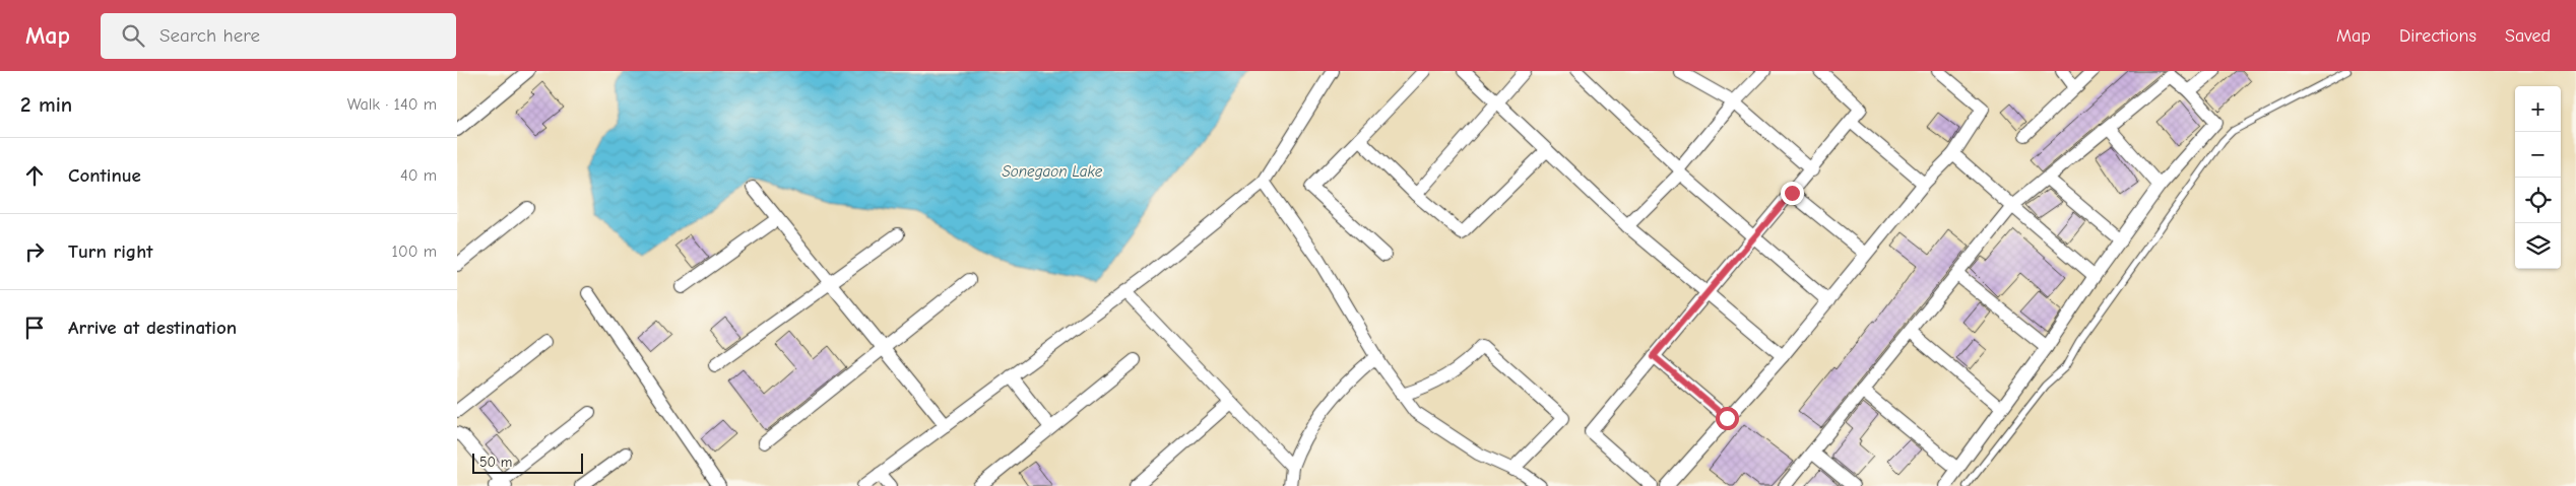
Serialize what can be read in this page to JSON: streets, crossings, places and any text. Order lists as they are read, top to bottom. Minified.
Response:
{"water":["Sonegaon Lake"],"scale_bar":"50 m","page":{"header":"Map","search":"Search here","nav":["Map","Directions","Saved"],"heading":["2 min","Walk · 140 m"],"map_buttons":["+","−"],"list":[["Continue","40 m"],["Turn right","100 m"],"Arrive at destination"],"scale":"50 m"}}
